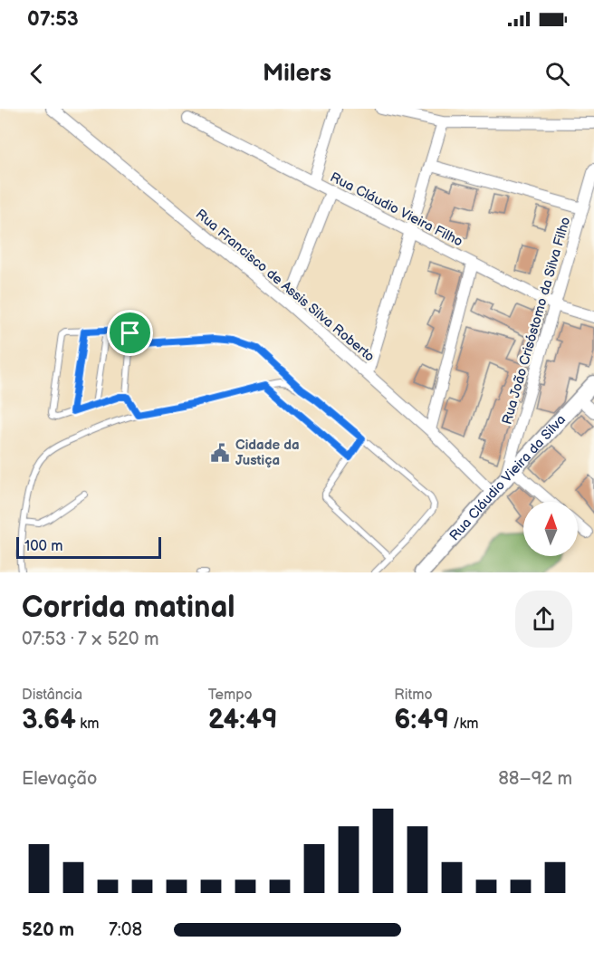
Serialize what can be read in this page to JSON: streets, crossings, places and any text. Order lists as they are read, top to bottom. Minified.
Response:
{"streets":{"street":["Rua Cláudio Vieira Filho","Rua Francisco de Assis Silva Roberto","Rua João Crisóstomo da Silva Filho","Rua Cláudio Vieira da Silva"]},"crossings":[["Rua Cláudio Vieira Filho","Rua João Crisóstomo da Silva Filho"],["Rua Francisco de Assis Silva Roberto","Rua Cláudio Vieira da Silva"],["Rua João Crisóstomo da Silva Filho","Rua Cláudio Vieira da Silva"]],"places":{"public building":["Cidade da Justiça"]},"scale_bar":"100 m","north":"top","page":{"status":"07:53","header":"Milers","scale":"100 m","heading":["Corrida matinal","07:53 · 7 × 520 m"],"stats":[["Distância","3.64 km"],["Tempo","24:49"],["Ritmo","6:49 /km"]],"chart":["Elevação","88–92 m"],"list":[{"name":"520 m","note":"7:08"}]}}
